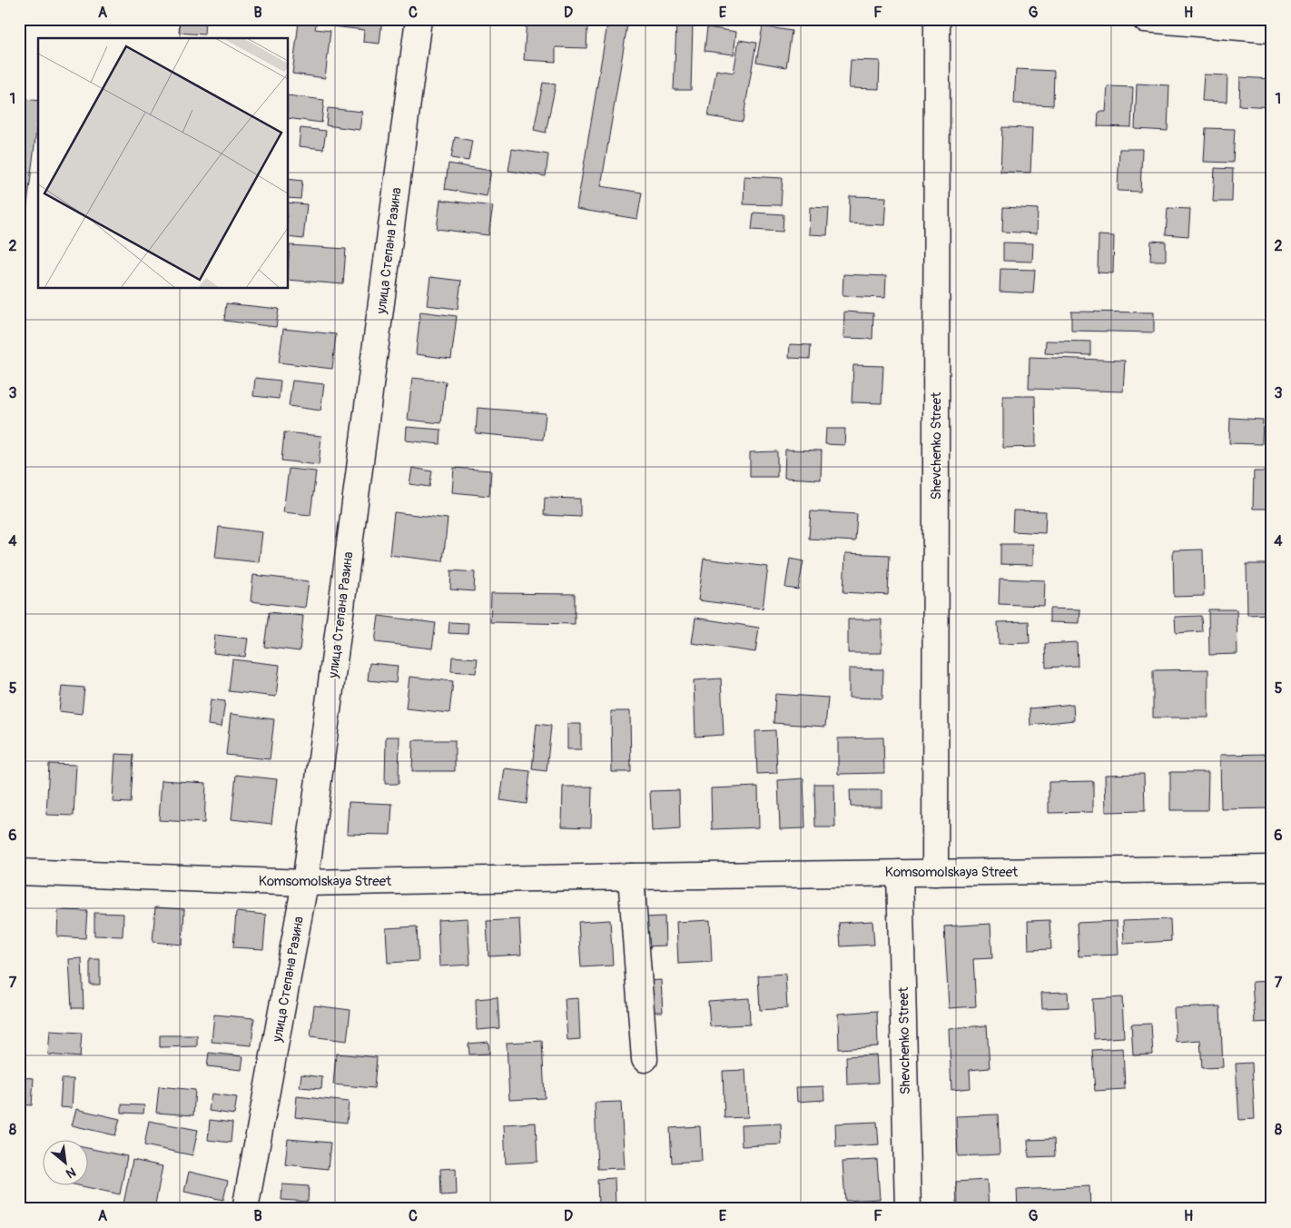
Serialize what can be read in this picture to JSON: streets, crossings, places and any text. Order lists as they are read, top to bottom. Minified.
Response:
{"streets":{"street":["улица Степана Разина","Shevchenko Street","Komsomolskaya Street"]},"crossings":[["улица Степана Разина","Komsomolskaya Street"],["Shevchenko Street","Komsomolskaya Street"]],"north":"bottom right","grid":{"columns":["A","B","C","D","E","F","G","H"],"rows":["1","2","3","4","5","6","7","8"]}}
